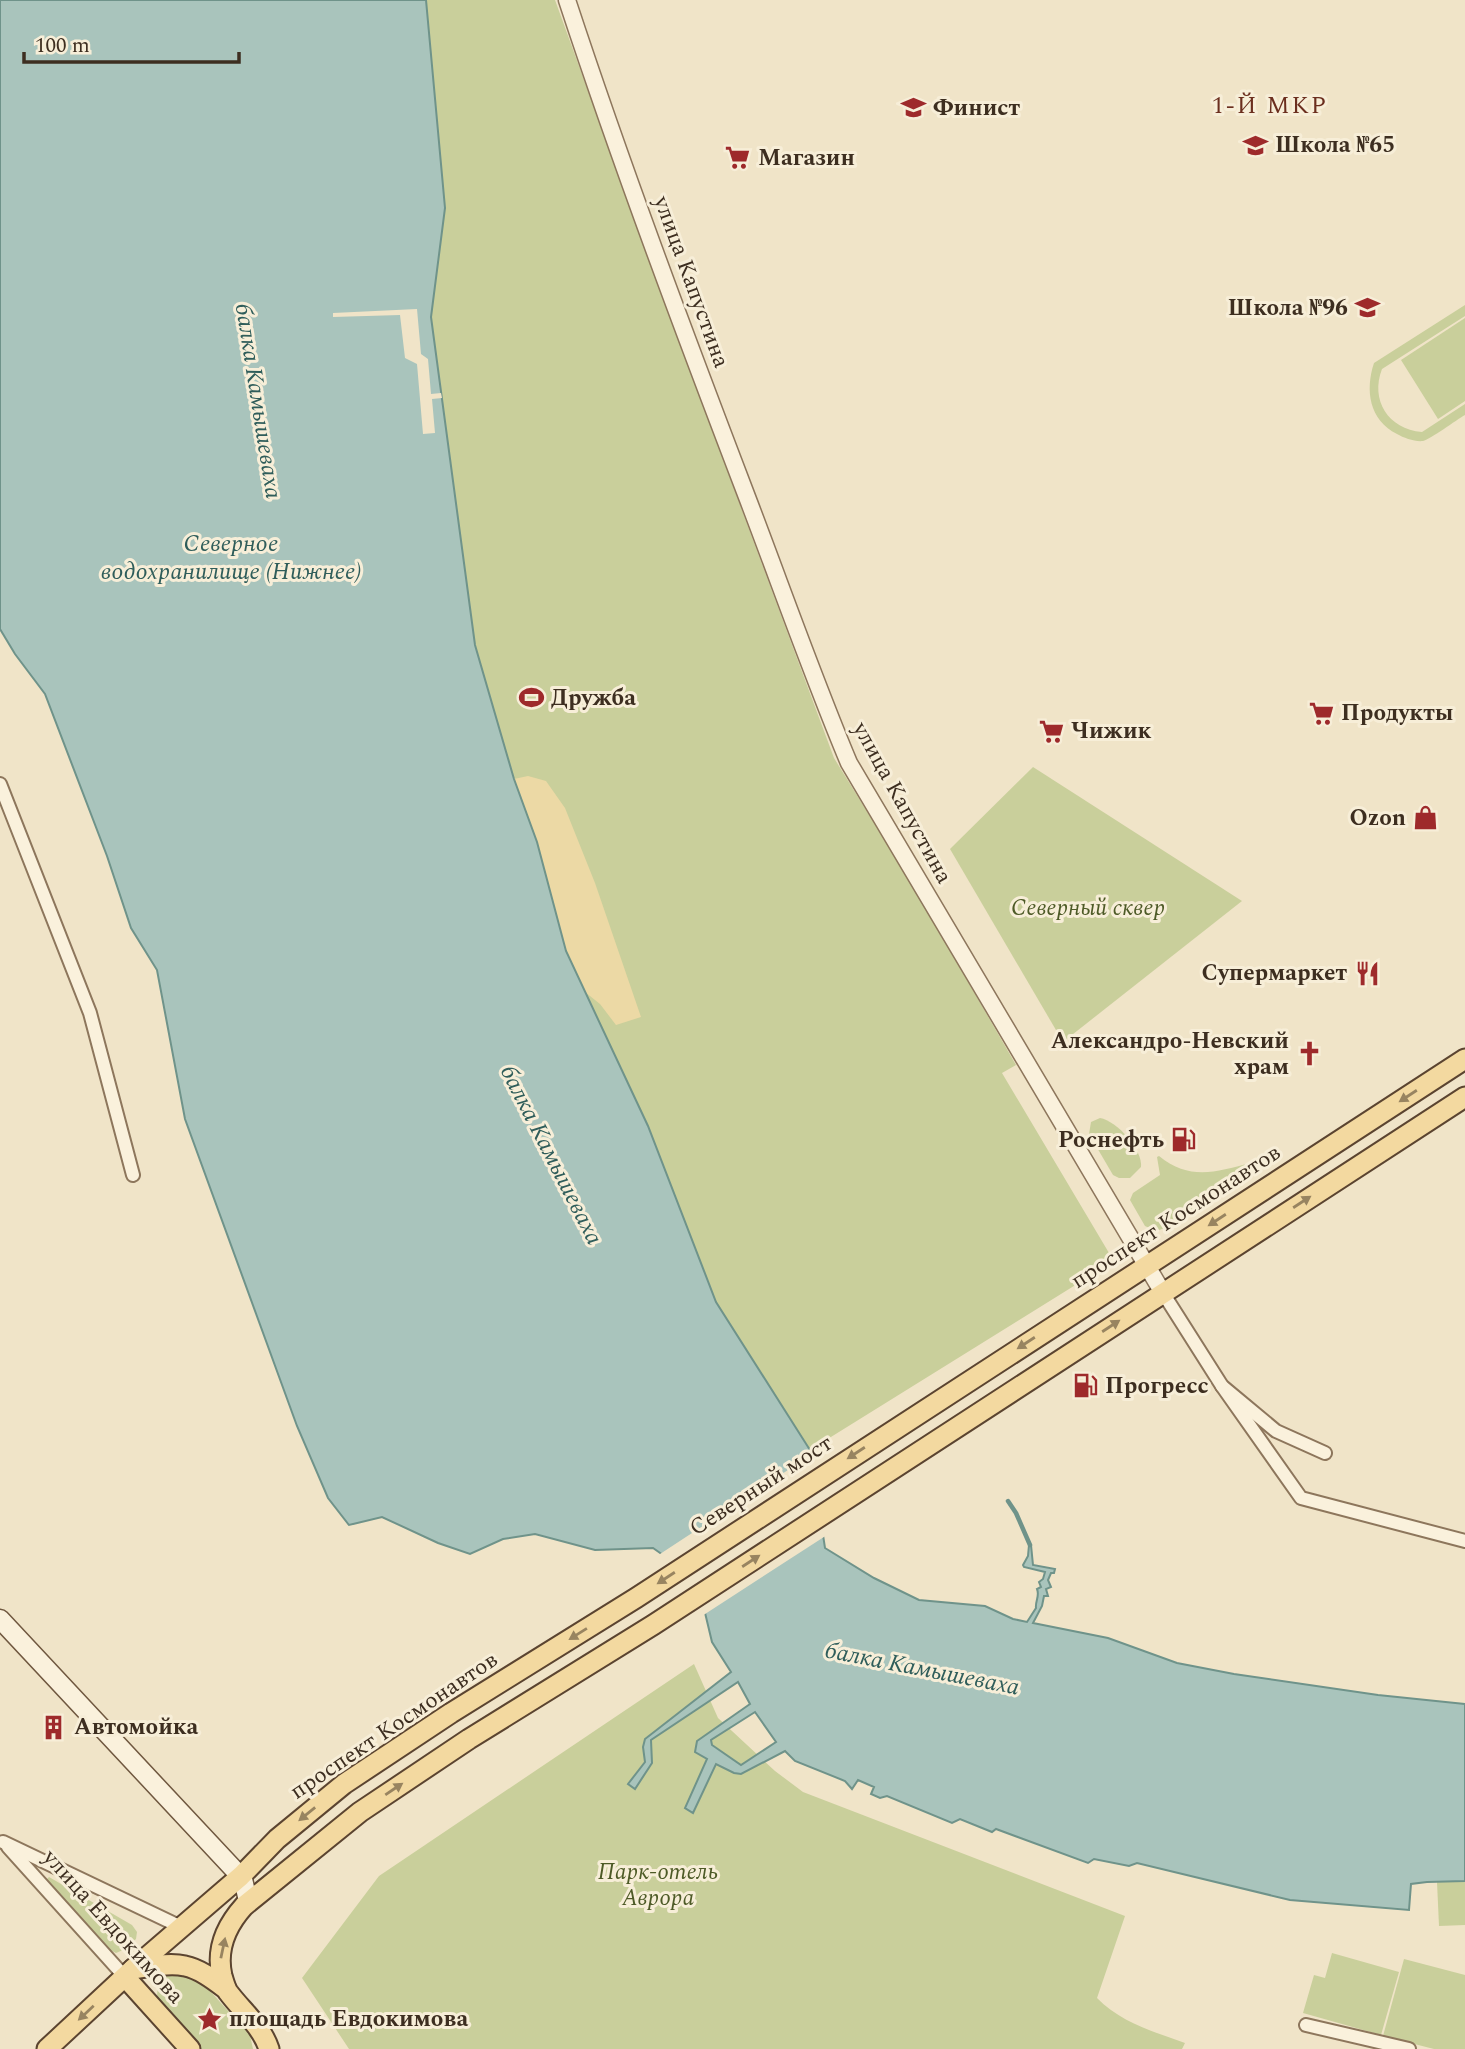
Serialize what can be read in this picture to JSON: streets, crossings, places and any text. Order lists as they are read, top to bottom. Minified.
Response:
{"streets":{"main road":["проспект Космонавтов","Северный мост","улица Евдокимова"],"street":["улица Капустина"]},"crossings":[["улица Капустина","проспект Космонавтов"],["проспект Космонавтов","Северный мост"],["проспект Космонавтов","улица Евдокимова"]],"districts":["1-Й МКР"],"water":["балка Камышеваха","Северное водохранилище (Нижнее)"],"parks":["Северный сквер","Парк-отель Аврора"],"places":{"school or university":["Финист","Школа №65","Школа №96"],"supermarket":["Магазин","Продукты","Чижик"],"sports":["Дружба"],"shop":["Ozon"],"restaurant":["Супермаркет"],"church":["Александро-Невский храм"],"fuel station":["Роснефть","Прогресс"],"building":["Автомойка"],"place":["площадь Евдокимова"]},"scale_bar":"100 m"}
